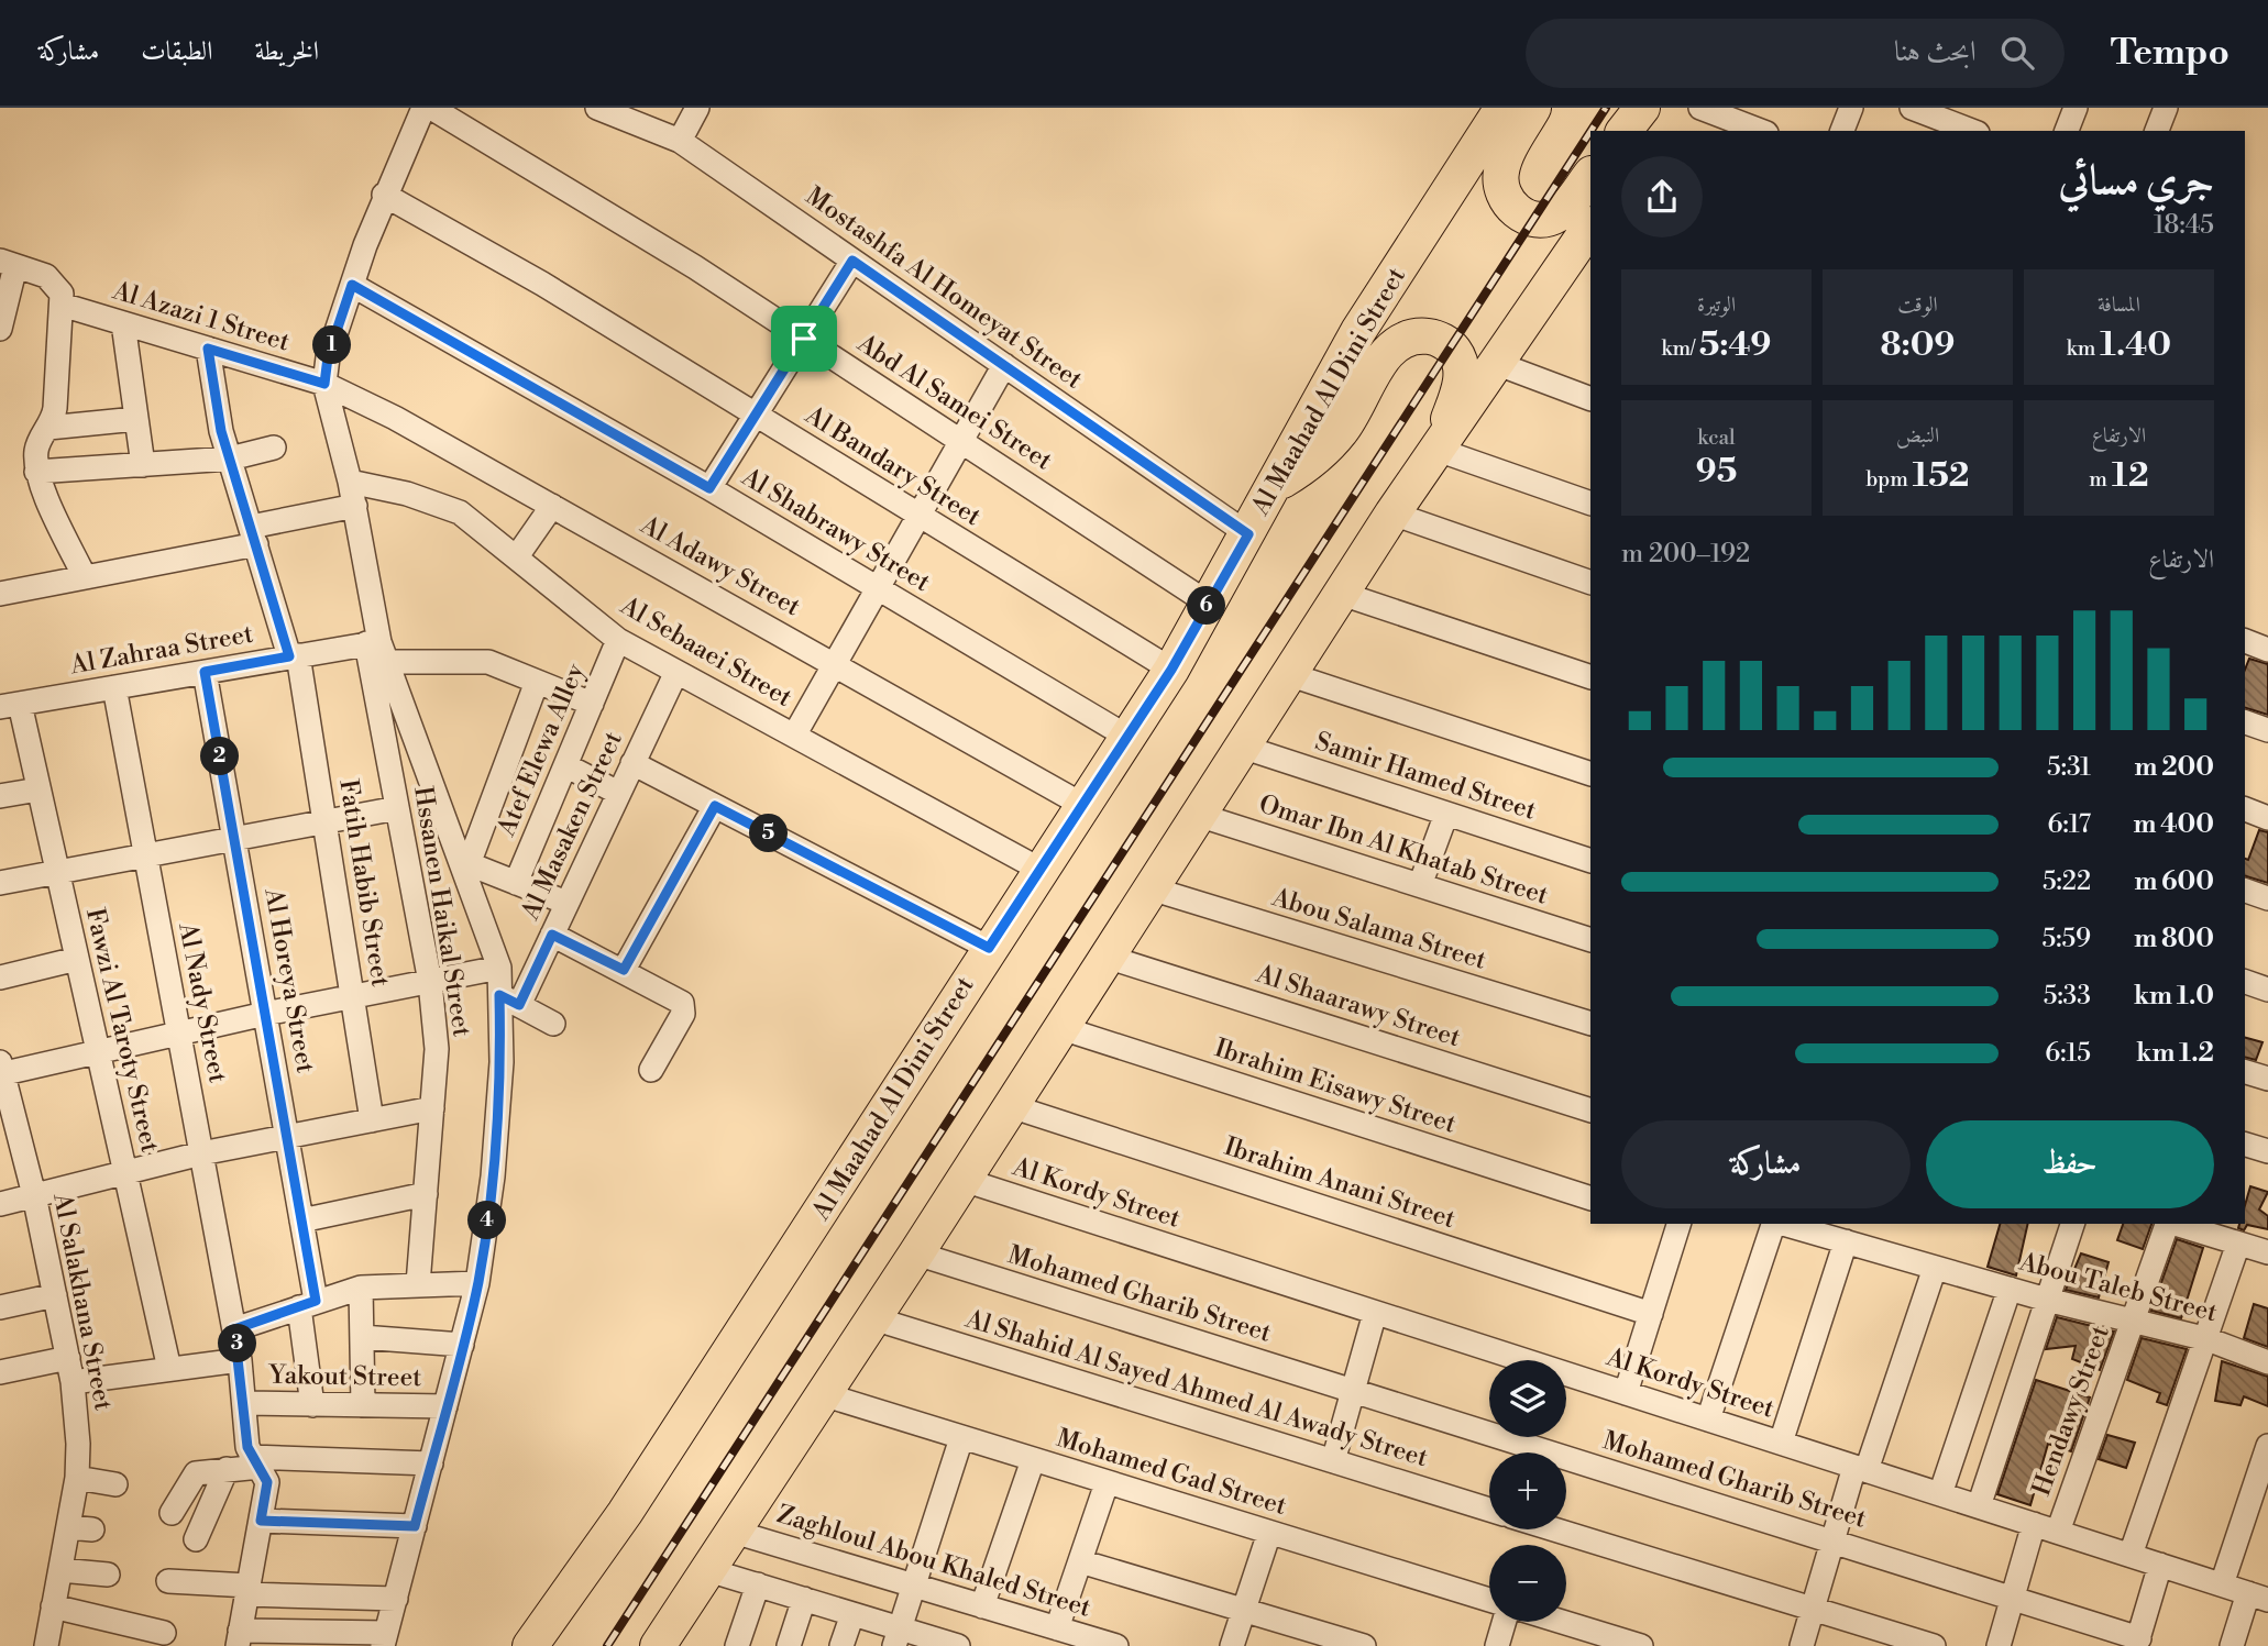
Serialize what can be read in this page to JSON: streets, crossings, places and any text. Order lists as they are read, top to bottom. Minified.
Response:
{"streets":{"main road":["Al Maahad Al Dini Street"],"street":["Mostashfa Al Homeyat Street","Al Azazi 1 Street","Abd Al Samei Street","Al Bandary Street","Al Shabrawy Street","Al Adawy Street","Al Zahraa Street","Al Sebaaei Street","Atef Elewa Alley","Samir Hamed Street","Al Masaken Street","Omar Ibn Al Khatab Street","Fatih Habib Street","Hssanen Haikal Street","Abou Salama Street","Al Horeya Street","Al Nady Street","Al Shaarawy Street","Fawzi Al Taroty Street","Ibrahim Eisawy Street","Ibrahim Anani Street","Al Kordy Street","Abou Taleb Street","Mohamed Gharib Street","Al Salakhana Street","Yakout Street","Al Shahid Al Sayed Ahmed Al Awady Street","Hendawy Street","Mohamed Gad Street","Zaghloul Abou Khaled Street"]},"crossings":[["Mostashfa Al Homeyat Street","Al Maahad Al Dini Street"],["Al Azazi 1 Street","Al Adawy Street"],["Al Azazi 1 Street","Fatih Habib Street"],["Al Maahad Al Dini Street","Abd Al Samei Street"],["Al Maahad Al Dini Street","Al Bandary Street"],["Al Maahad Al Dini Street","Al Shabrawy Street"],["Al Maahad Al Dini Street","Al Adawy Street"],["Al Maahad Al Dini Street","Al Sebaaei Street"],["Al Zahraa Street","Fatih Habib Street"],["Al Zahraa Street","Hssanen Haikal Street"],["Al Zahraa Street","Al Horeya Street"],["Al Zahraa Street","Al Nady Street"],["Al Zahraa Street","Fawzi Al Taroty Street"],["Al Sebaaei Street","Atef Elewa Alley"],["Al Sebaaei Street","Al Masaken Street"],["Al Horeya Street","Yakout Street"],["Al Nady Street","Yakout Street"],["Al Kordy Street","Hendawy Street"],["Abou Taleb Street","Hendawy Street"]],"page":{"header":"Tempo","search":"ابحث هنا","nav":["الخريطة","الطبقات","مشاركة"],"heading":["جري مسائي","18:45"],"stats":[["المسافة","1.40 km"],["الوقت","8:09"],["الوتيرة","5:49 /km"],["الارتفاع","12 m"],["النبض","152 bpm"],["kcal","95"]],"pins":["1","6","2","5","4","3"],"chart":["الارتفاع","192–200 m"],"list":[{"name":"200 m","note":"5:31"},{"name":"400 m","note":"6:17"},{"name":"600 m","note":"5:22"},{"name":"800 m","note":"5:59"},{"name":"1.0 km","note":"5:33"},{"name":"1.2 km","note":"6:15"}],"buttons":["حفظ","مشاركة"],"map_buttons":["+","−"]}}
